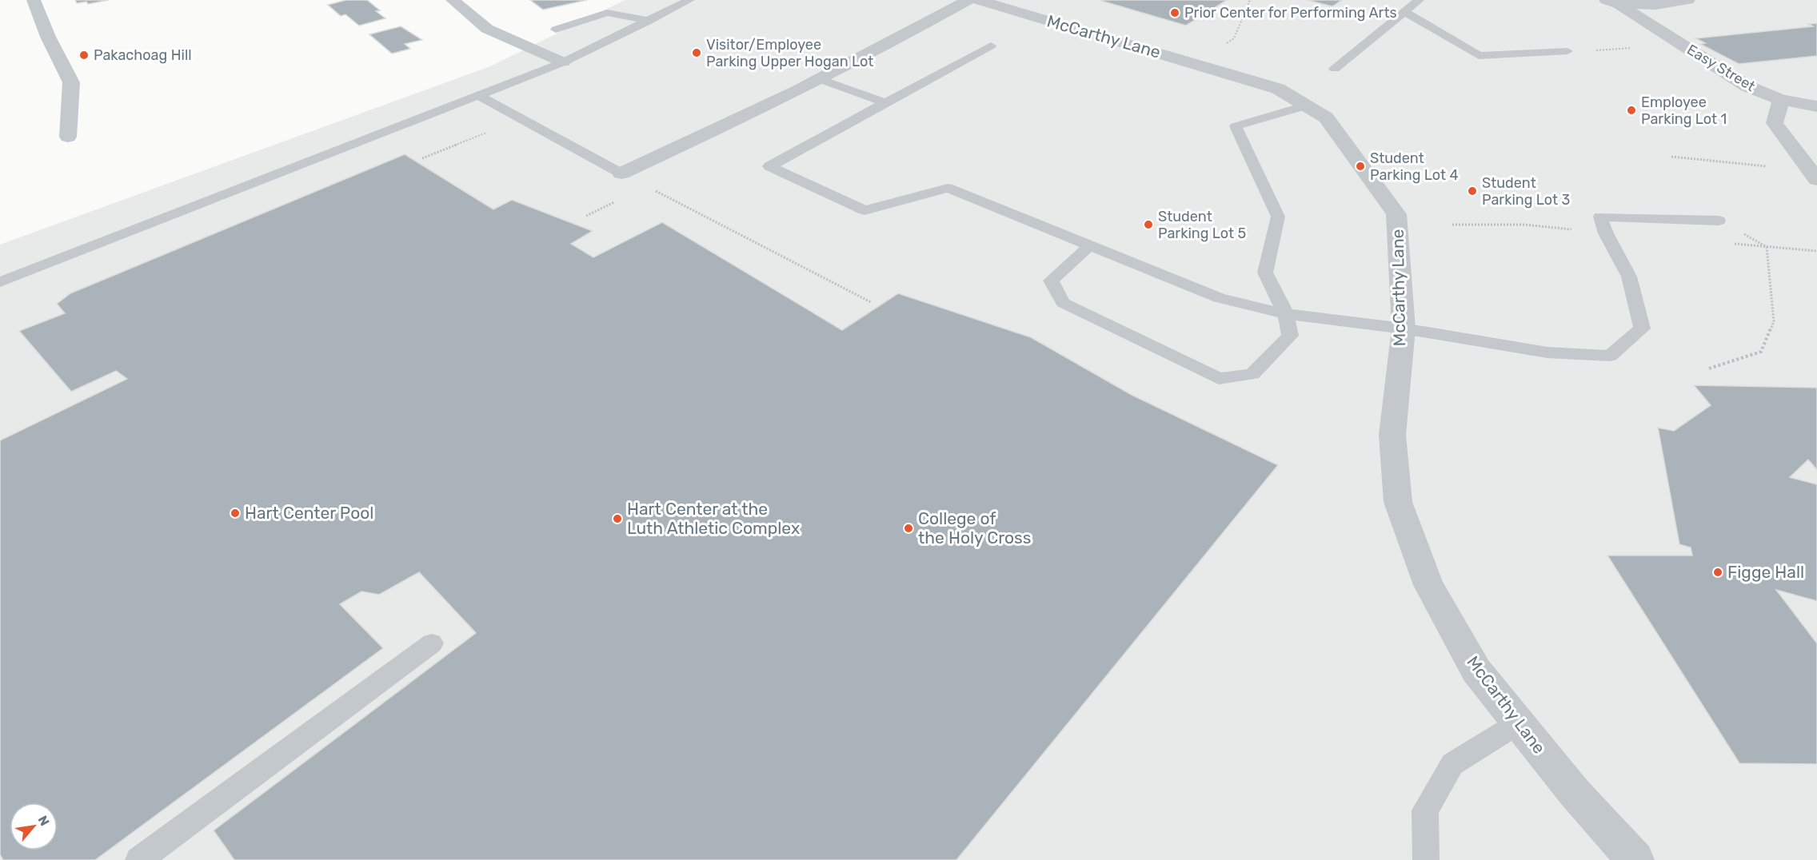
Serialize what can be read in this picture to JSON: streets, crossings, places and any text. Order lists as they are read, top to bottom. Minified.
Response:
{"streets":{"street":["McCarthy Lane","Easy Street"]},"places":["Prior Center for Performing Arts","Visitor/Employee Parking Upper Hogan Lot","Pakachoag Hill","Employee Parking Lot 1","Student Parking Lot 4","Student Parking Lot 3","Student Parking Lot 5","Hart Center Pool","Hart Center at the Luth Athletic Complex","College of the Holy Cross","Figge Hall"],"north":"top right"}
